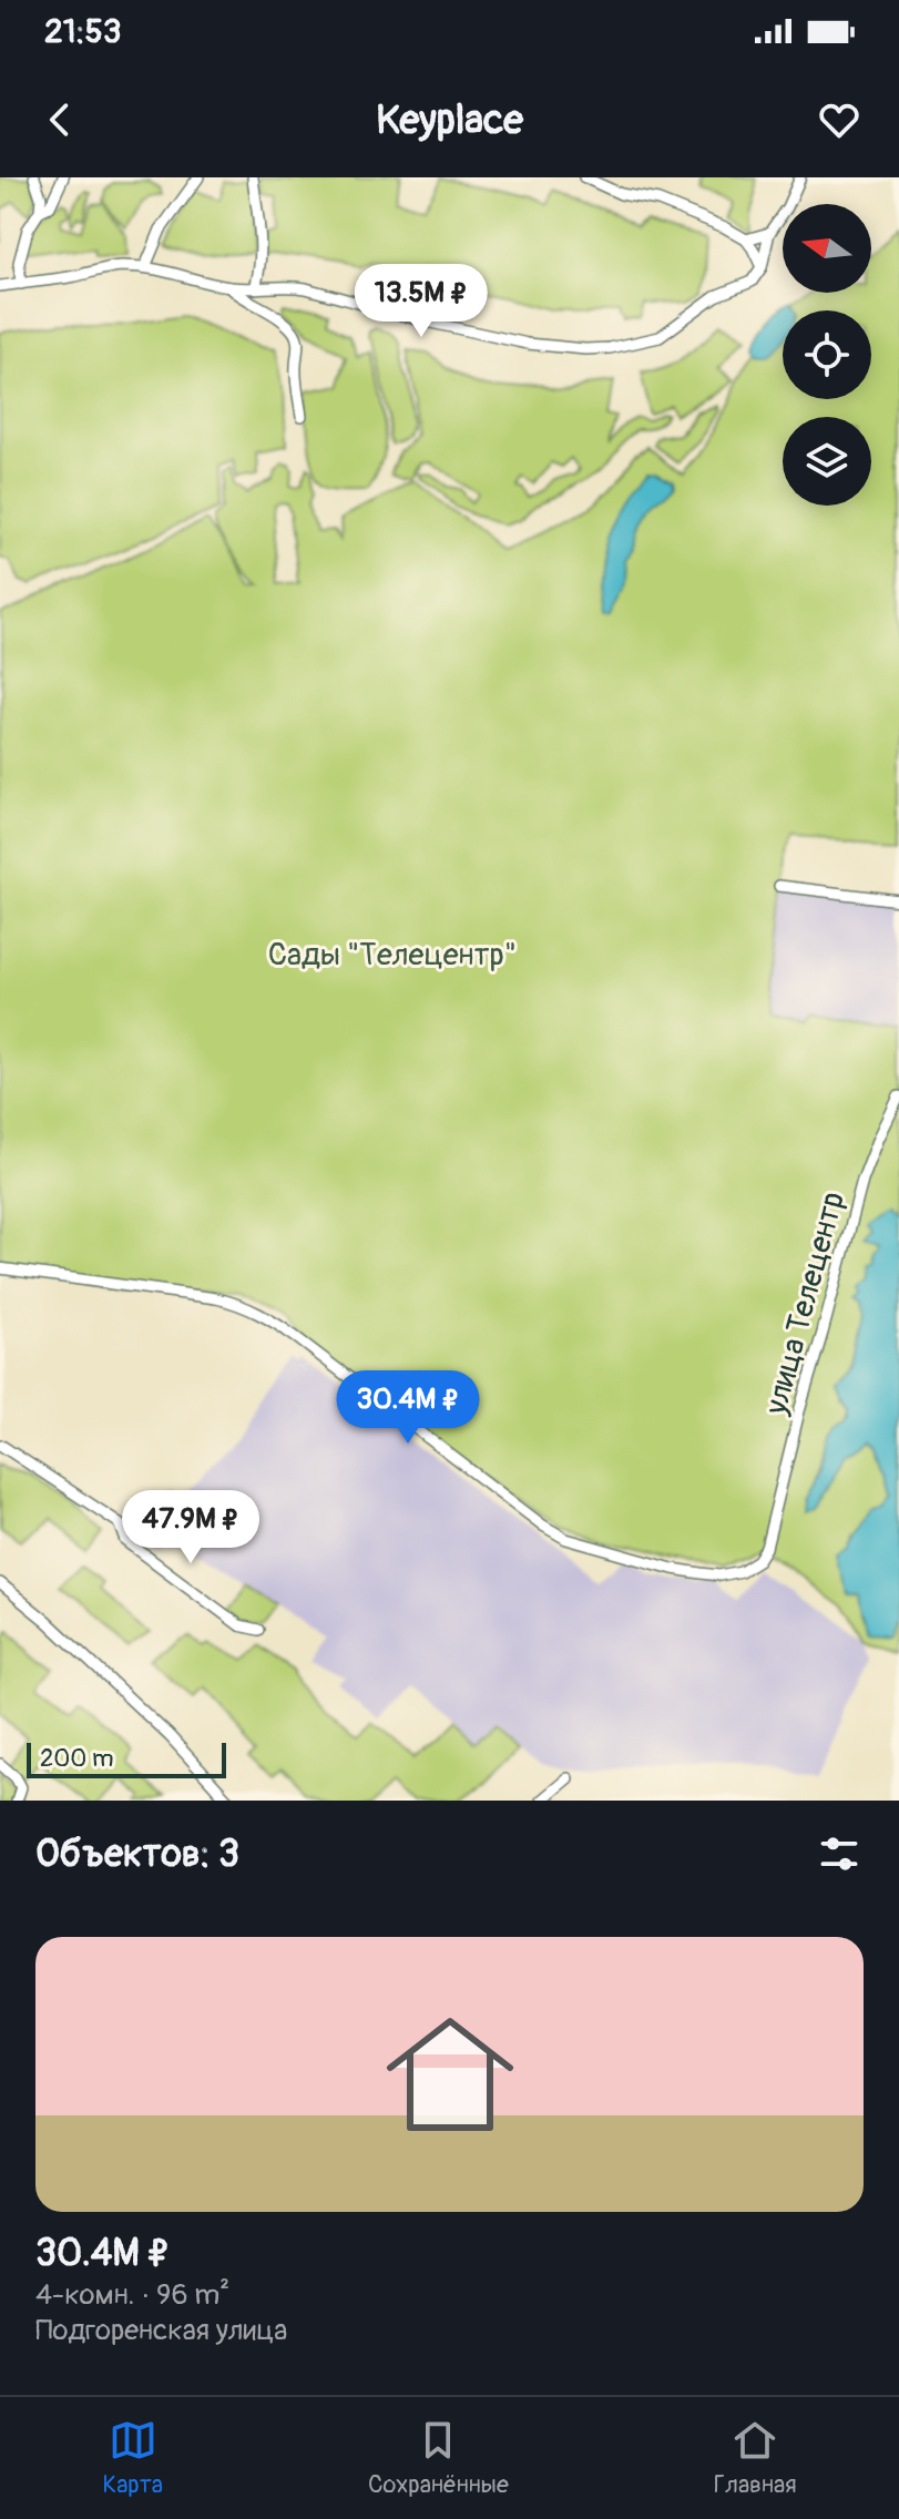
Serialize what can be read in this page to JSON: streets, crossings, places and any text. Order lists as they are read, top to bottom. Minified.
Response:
{"streets":{"street":["улица Телецентр"]},"parks":["Сады \"Телецентр\""],"scale_bar":"200 m","north":"left","page":{"status":"21:53","header":"Keyplace","price":["13.5M ₽","30.4M ₽","47.9M ₽"],"scale":"200 m","heading":"Объектов: 3","list":[{"name":"30.4M ₽","note":"4-комн. · 96 m² · Подгоренская улица"}],"tabs":["Карта","Сохранённые","Главная"]}}
